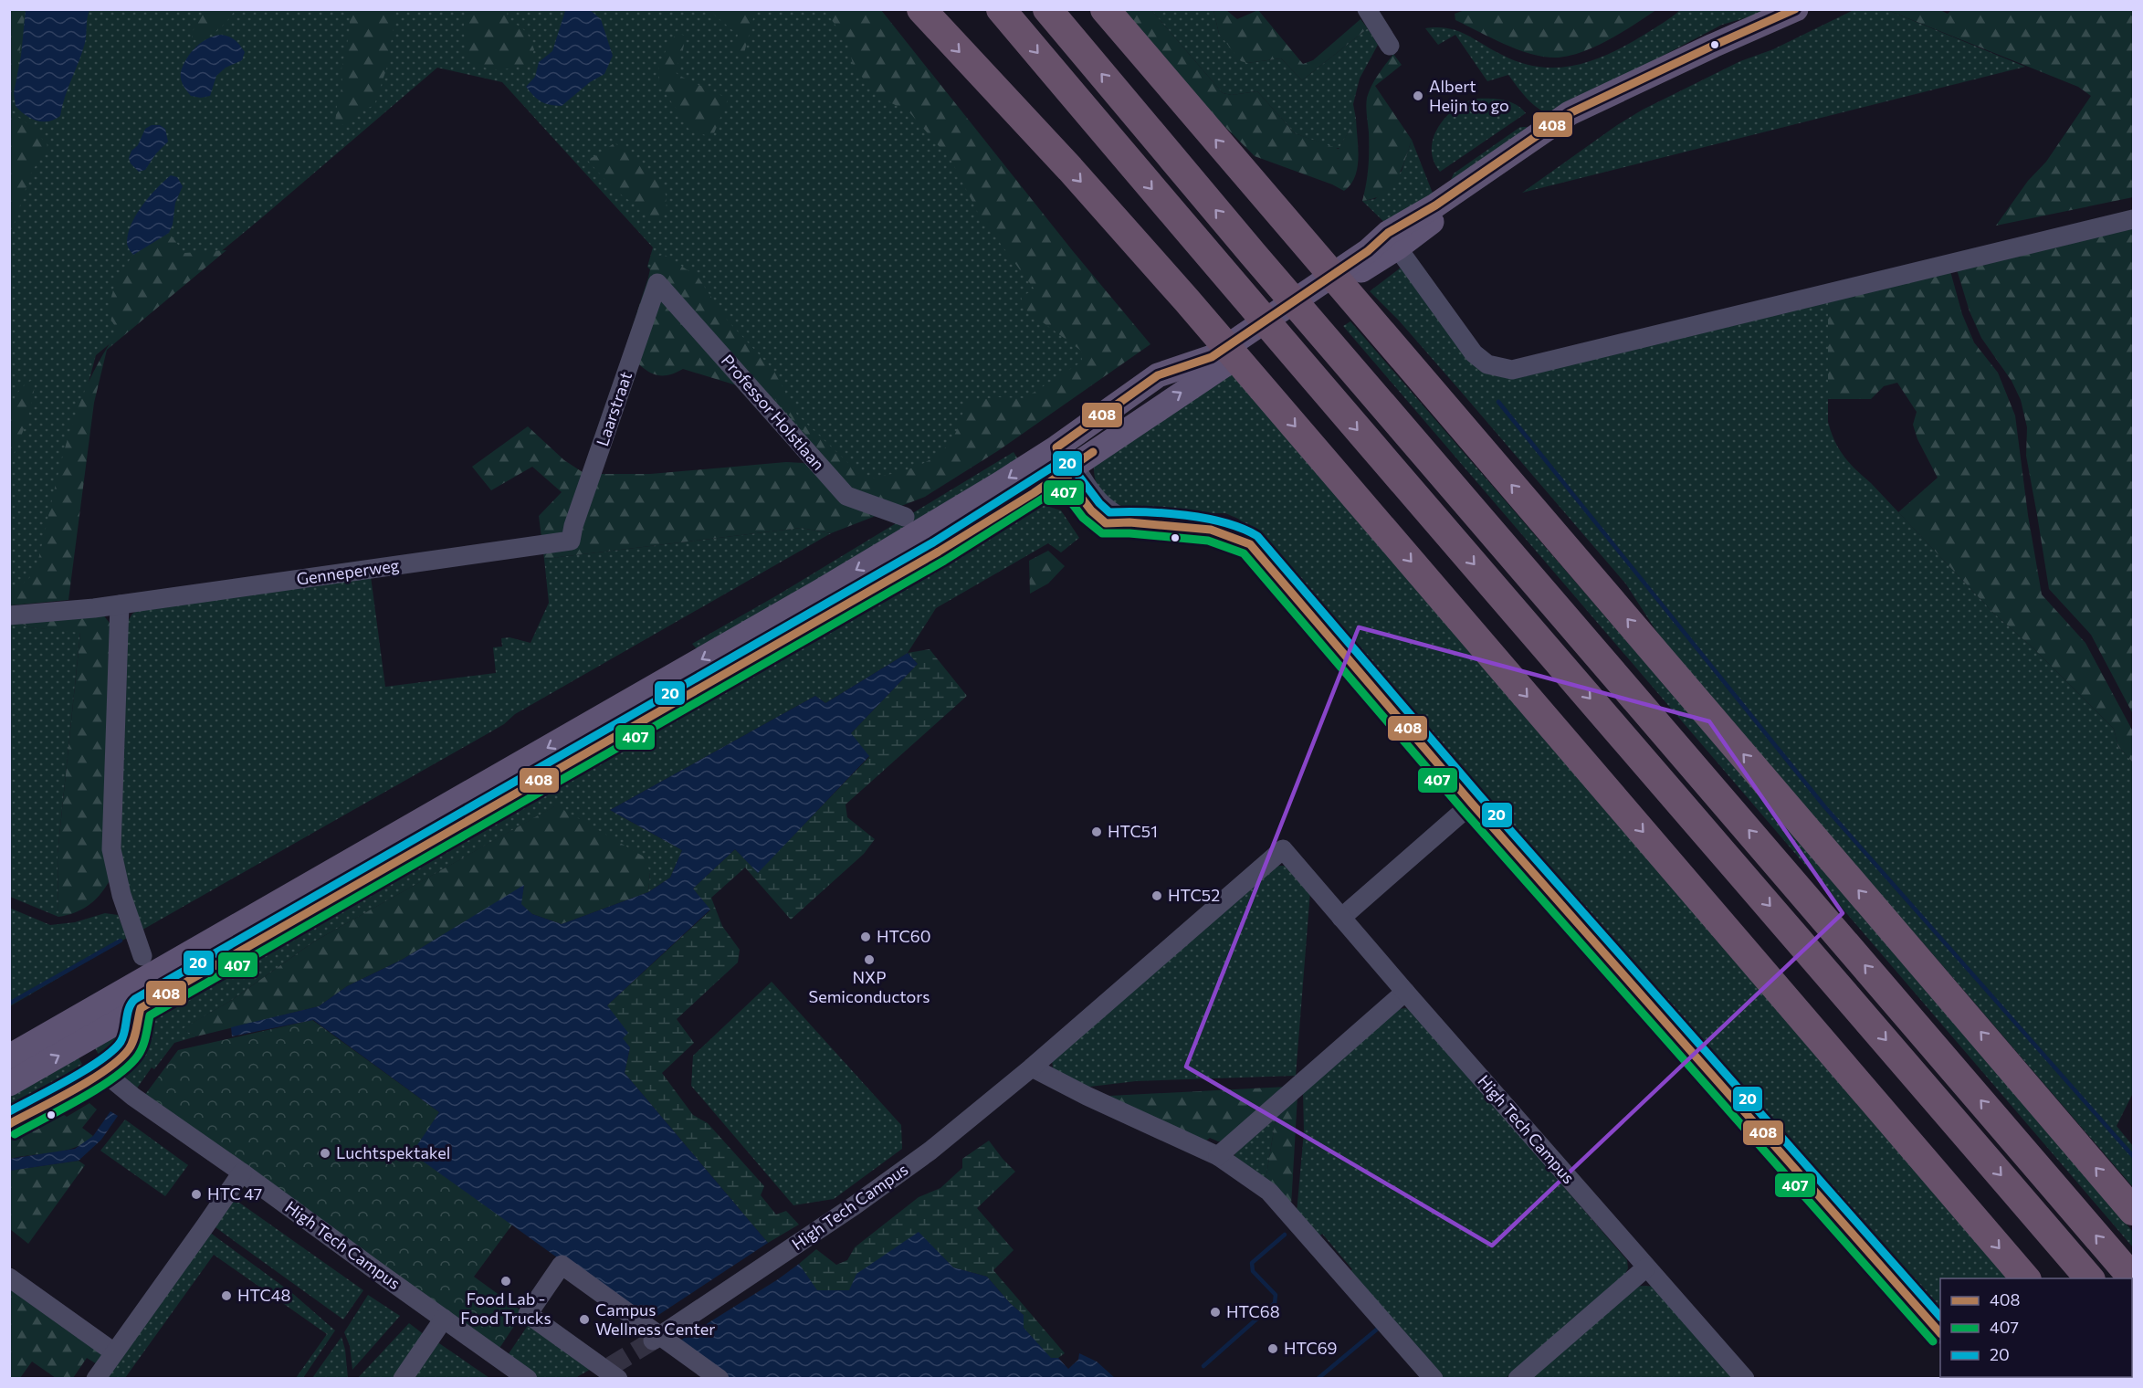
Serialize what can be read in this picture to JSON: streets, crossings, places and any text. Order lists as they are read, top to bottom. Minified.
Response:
{"streets":{"street":["Laarstraat","Professor Holstlaan","Genneperweg","High Tech Campus"]},"crossings":[["Laarstraat","Professor Holstlaan"],["Laarstraat","Genneperweg"]],"places":["Albert Heijn to go","HTC51","HTC52","HTC60","NXP Semiconductors","Luchtspektakel","HTC 47","Food Lab - Food Trucks","HTC48","HTC68","Campus Wellness Center","HTC69"],"lines":["transit line 408","transit line 20","transit line 407"],"legend":["408","407","20"]}
